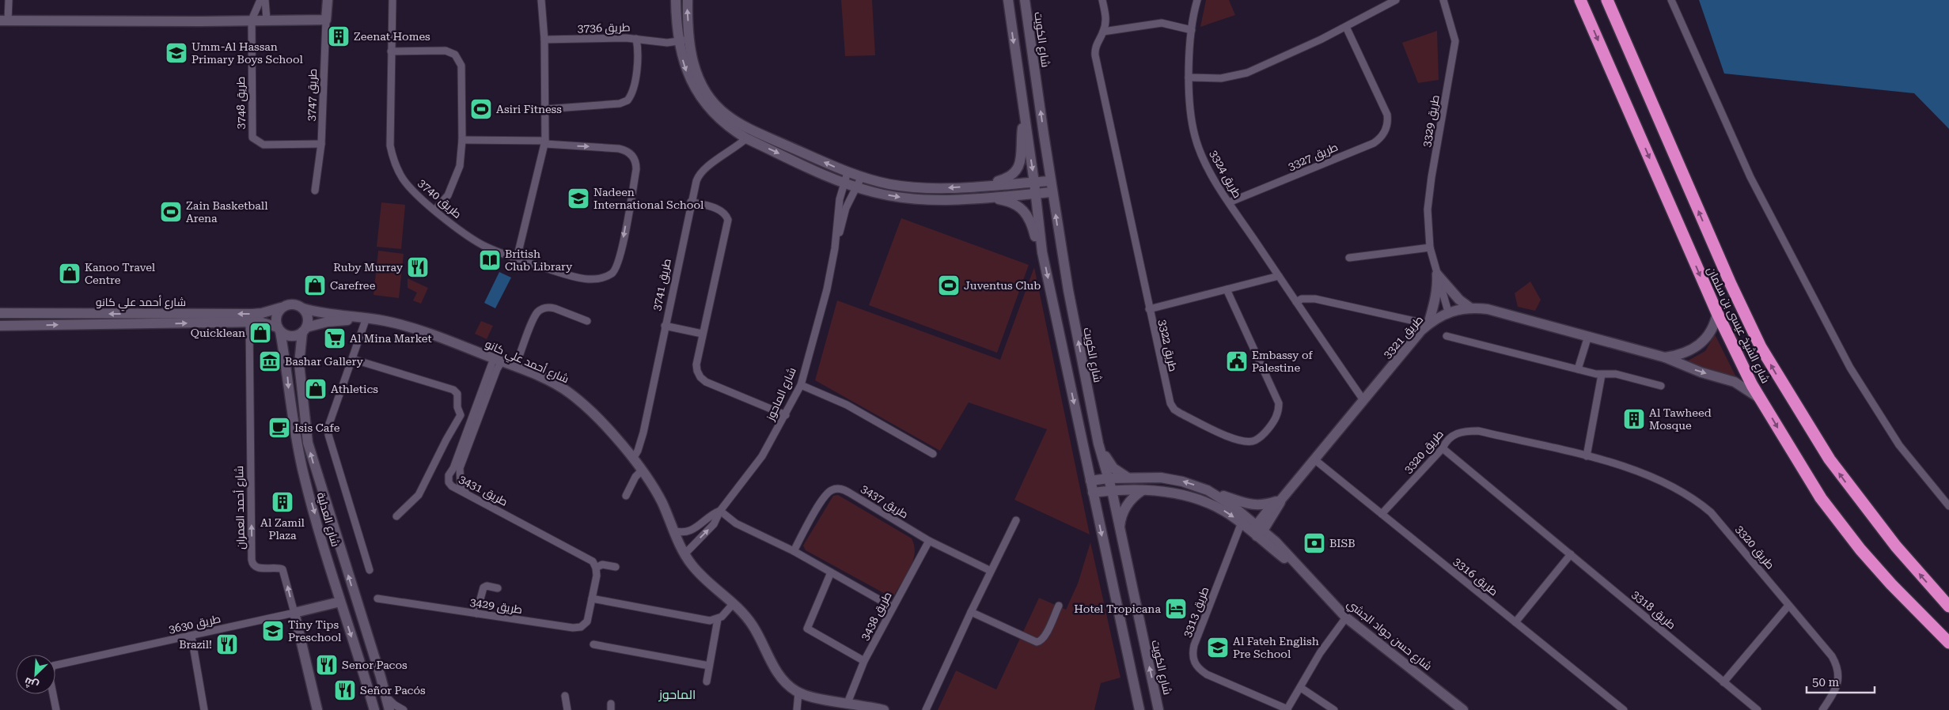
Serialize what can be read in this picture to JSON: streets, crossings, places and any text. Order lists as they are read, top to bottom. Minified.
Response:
{"streets":{"highway":["شارع الشيخ عيسى بن سلمان"],"street":["طريق 3736","شارع الكويت","طريق 3747","طريق 3748","طريق 3329","طريق 3327","طريق 3324","طريق 3740","طريق 3741","شارع أحمد علي كانو","طريق 3321","طريق 3322","شارع الماحوز","طريق 3320","طريق 3431","طريق 3437","شارع أحمد العمران","شارع العدلية","طريق 3316","طريق 3429","طريق 3318","طريق 3313","طريق 3438","طريق 3630","شارع حسن جواد الجشي"]},"crossings":[["شارع الكويت","شارع حسن جواد الجشي"],["طريق 3747","طريق 3748"],["طريق 3329","طريق 3321"],["طريق 3327","طريق 3324"],["طريق 3324","طريق 3321"],["طريق 3741","شارع أحمد علي كانو"],["شارع أحمد علي كانو","شارع الماحوز"],["شارع أحمد علي كانو","طريق 3431"],["شارع أحمد علي كانو","شارع أحمد العمران"],["شارع أحمد علي كانو","شارع العدلية"],["شارع الشيخ عيسى بن سلمان","طريق 3321"],["طريق 3321","طريق 3316"],["طريق 3321","شارع حسن جواد الجشي"],["طريق 3320","طريق 3316"],["طريق 3320","طريق 3318"],["طريق 3437","طريق 3438"],["شارع أحمد العمران","طريق 3630"],["شارع العدلية","طريق 3630"],["طريق 3313","شارع حسن جواد الجشي"]],"one_way":["شارع أحمد العمران"],"districts":["الماحوز"],"places":{"building":["Zeenat Homes","Al Tawheed Mosque","Al Zamil Plaza"],"school or university":["Umm-Al Hassan Primary Boys School","Nadeen International School","Tiny Tips Preschool","Al Fateh English Pre School"],"sports":["Asiri Fitness","Zain Basketball Arena","Juventus Club"],"library":["British Club Library"],"restaurant":["Ruby Murray","Brazil!","Senor Pacos","Señor Pacós"],"shop":["Kanoo Travel Centre","Carefree","Quicklean","Athletics"],"supermarket":["Al Mina Market"],"museum":["Bashar Gallery"],"public building":["Embassy of Palestine"],"cafe":["Isis Cafe"],"bank":["BISB"],"hotel":["Hotel Tropicana"]},"scale_bar":"50 m","north":"bottom left"}
